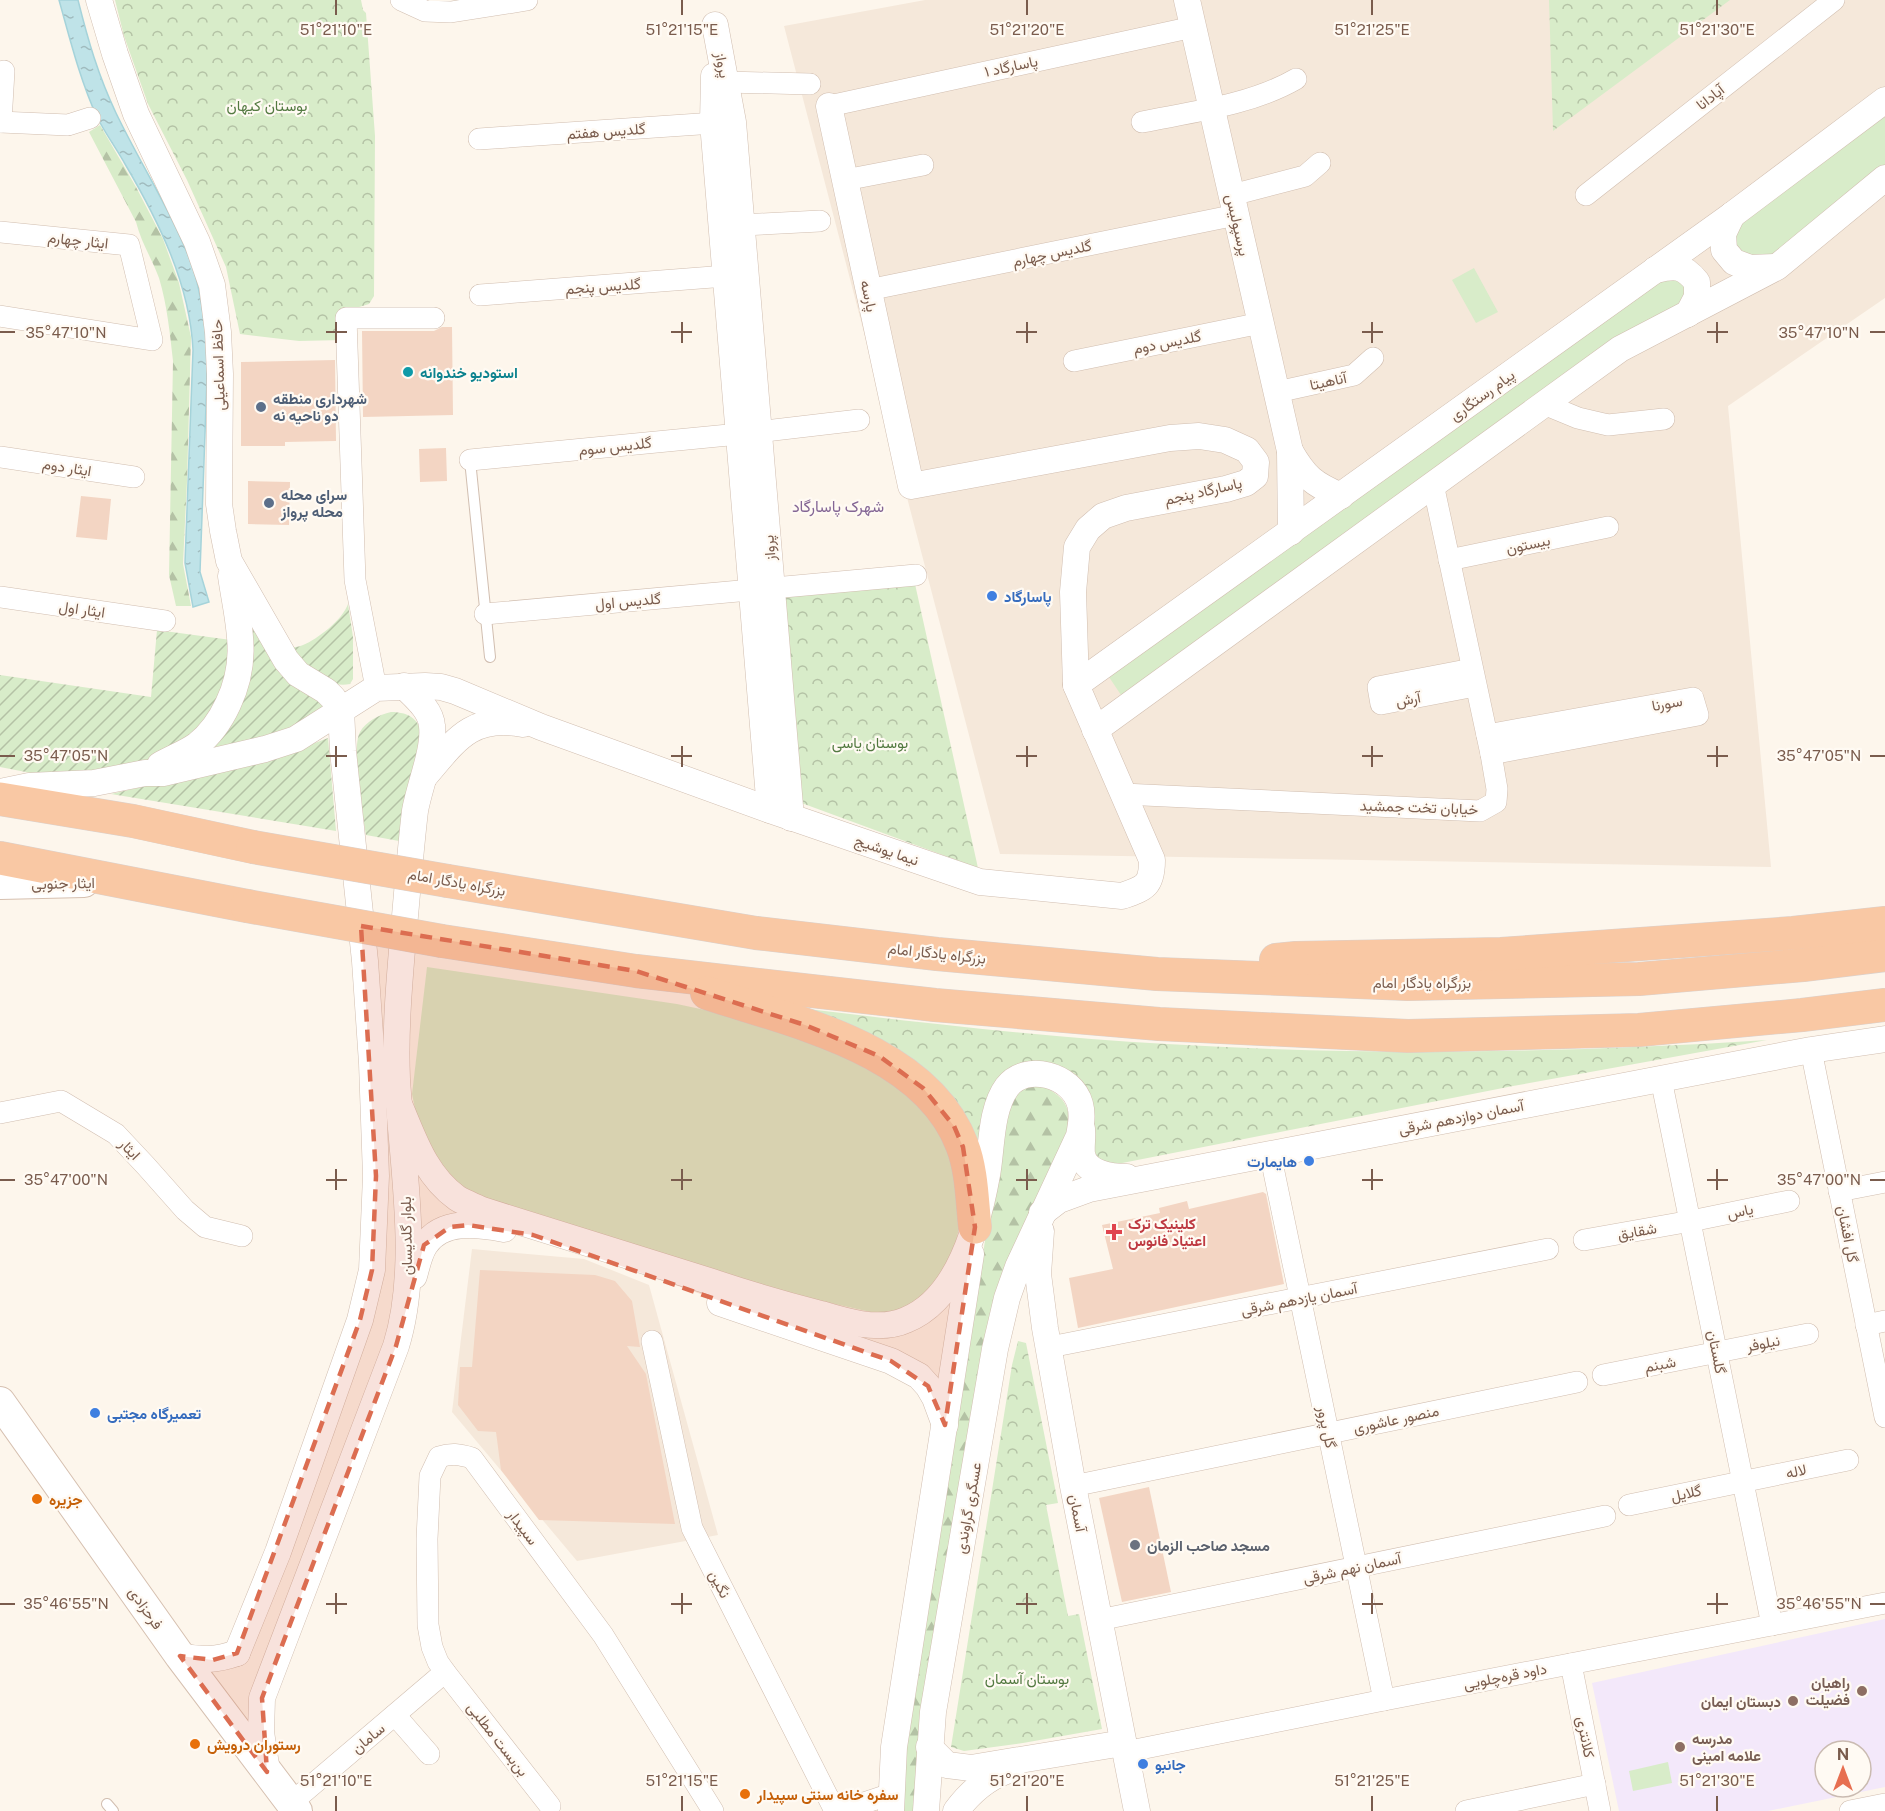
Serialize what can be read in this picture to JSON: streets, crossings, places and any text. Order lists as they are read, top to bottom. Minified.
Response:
{"streets":{"highway":["بزرگراه یادگار امام"],"main road":["ایثار جنوبی","فرحزادی"],"street":["پرواز","پاسارگاد ۱","آپادانا","گلدیس هفتم","پرسپولیس","ایثار چهارم","گلدیس چهارم","گلدیس پنجم","پارسه","گلدیس دوم","حافظ اسماعیلی","آناهیتا","پیام رستگاری","گلدیس سوم","ایثار دوم","پاسارگاد پنجم","بیستون","گلدیس اول","ایثار اول","سورنا","خیابان تخت جمشید","نیما یوشیج","آسمان دوازدهم شرقی","ایثار","یاس","شقایق","گل افشان","بلوار گلدیسان","آسمان یازدهم شرقی","نیلوفر","گلستان","شبنم","منصور عاشوری","گل پرور","لاله","گلایل","عسگری گراوندی","آسمان","سپیدار","آسمان نهم شرقی","نگین","داود قره‌چلویی","کلانتری","سامان","بن‌بست مطلبی"]},"crossings":[["پرواز","گلدیس هفتم"],["پرواز","گلدیس پنجم"],["پرواز","گلدیس سوم"],["پرواز","گلدیس اول"],["پرواز","نیما یوشیج"],["پاسارگاد ۱","پرسپولیس"],["پاسارگاد ۱","پارسه"],["پرسپولیس","گلدیس چهارم"],["پرسپولیس","گلدیس دوم"],["پرسپولیس","آناهیتا"],["پرسپولیس","پیام رستگاری"],["گلدیس چهارم","پارسه"],["پارسه","پاسارگاد پنجم"],["حافظ اسماعیلی","بلوار گلدیسان"],["پیام رستگاری","پاسارگاد پنجم"],["بیستون","خیابان تخت جمشید"],["سورنا","خیابان تخت جمشید"],["خیابان تخت جمشید","نیما یوشیج"],["آسمان دوازدهم شرقی","گل افشان"],["آسمان دوازدهم شرقی","گلستان"],["آسمان دوازدهم شرقی","گل پرور"],["آسمان دوازدهم شرقی","عسگری گراوندی"],["آسمان دوازدهم شرقی","آسمان"],["یاس","شقایق"],["یاس","گلستان"],["شقایق","گلستان"],["بلوار گلدیسان","فرحزادی"],["آسمان یازدهم شرقی","گل پرور"],["آسمان یازدهم شرقی","آسمان"],["نیلوفر","گلستان"],["نیلوفر","شبنم"],["گلستان","شبنم"],["گلستان","لاله"],["گلستان","گلایل"],["گلستان","داود قره‌چلویی"],["منصور عاشوری","گل پرور"],["منصور عاشوری","آسمان"],["گل پرور","آسمان نهم شرقی"],["گل پرور","داود قره‌چلویی"],["لاله","گلایل"],["عسگری گراوندی","آسمان"],["آسمان","آسمان نهم شرقی"],["آسمان","داود قره‌چلویی"],["سپیدار","سامان"],["سپیدار","بن‌بست مطلبی"],["فرحزادی","سامان"],["داود قره‌چلویی","کلانتری"],["سامان","بن‌بست مطلبی"]],"districts":["شهرک پاسارگاد"],"parks":["بوستان کیهان","بوستان یاسی","بوستان آسمان"],"places":{"other":["استودیو خندوانه","شهرداری منطقه دو ناحیه نه","سرای محله محله پرواز","پاسارگاد","هایمارت","تعمیرگاه مجتبی","جزیره","مسجد صاحب الزمان","راهیان فضیلت","دبستان ایمان","رستوران درویش","مدرسه علامه امینی","جانبو","سفره خانه سنتی سپیدار"],"health":["کلینیک ترک اعتیاد فانوس"]},"north":"top","coordinates":["51°21'10\"E","51°21'15\"E","51°21'20\"E","51°21'25\"E","51°21'30\"E","35°47'10\"N","35°47'05\"N","35°47'00\"N","35°46'55\"N"]}
